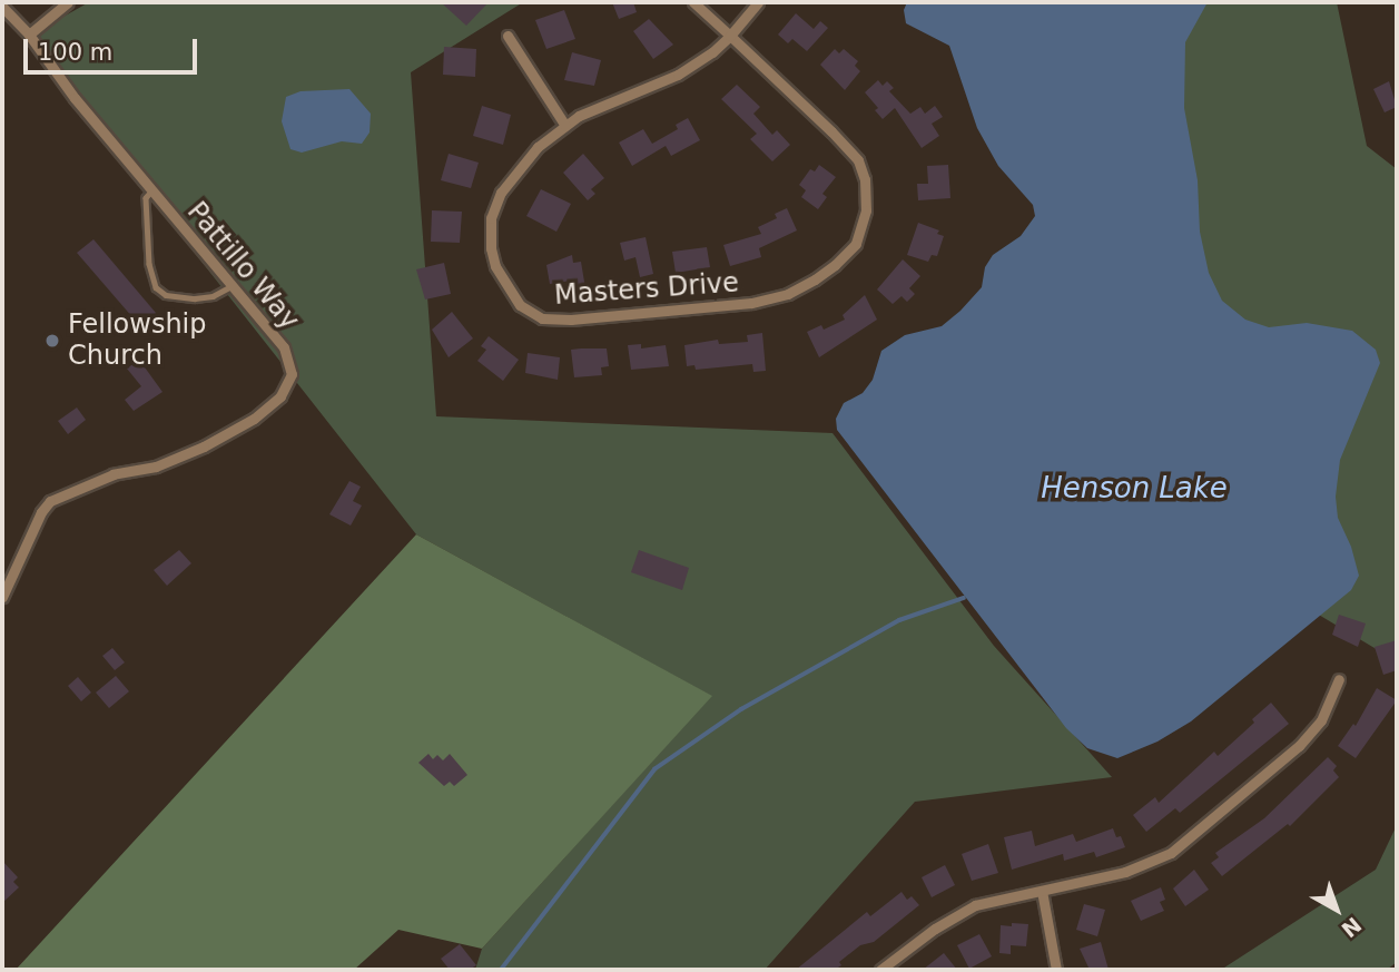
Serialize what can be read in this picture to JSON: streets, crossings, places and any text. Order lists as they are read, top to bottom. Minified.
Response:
{"streets":{"street":["Pattillo Way","Masters Drive"]},"water":["Henson Lake"],"places":["Fellowship Church"],"scale_bar":"100 m","north":"bottom right"}
